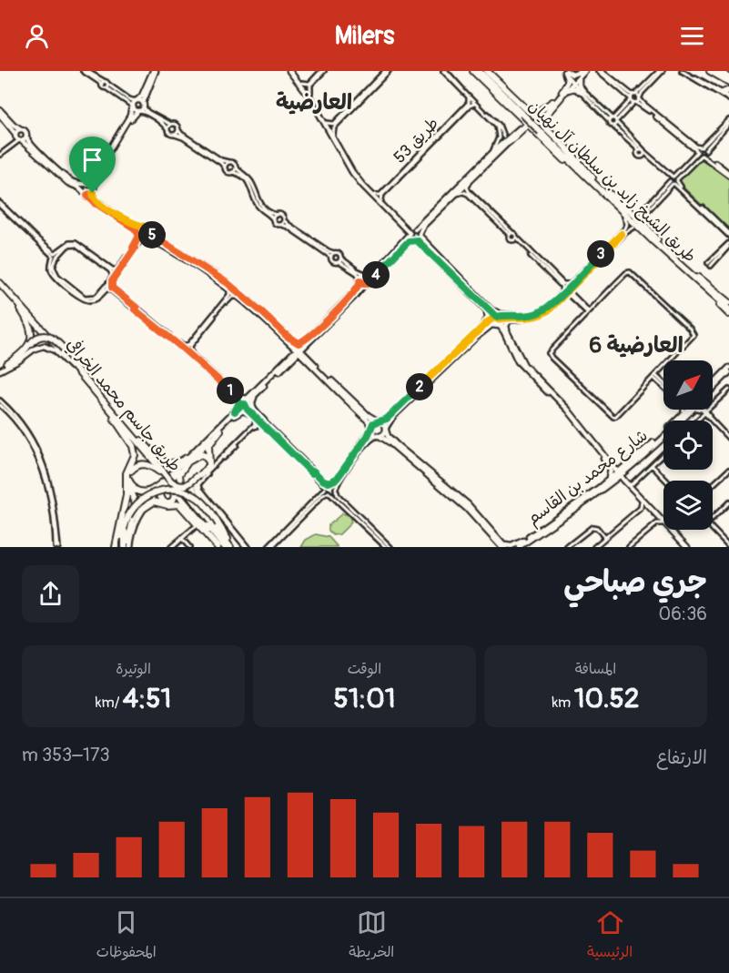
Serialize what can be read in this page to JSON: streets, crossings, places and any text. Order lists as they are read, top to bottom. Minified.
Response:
{"streets":{"highway":["طريق الشيخ زايد بن سلطان آل نهيان","طريق جاسم محمد الخرافي"],"main road":["شارع محمد بن القاسم"],"street":["طريق 53"]},"districts":["العارضية","العارضية 6"],"north":"top right","page":{"header":"Milers","pins":["5","3","4","2","1"],"heading":["جري صباحي","06:36"],"stats":[["المسافة","10.52 km"],["الوقت","51:01"],["الوتيرة","4:51 /km"]],"chart":["الارتفاع","173–353 m"],"tabs":["الرئيسية","الخريطة","المحفوظات"]}}
